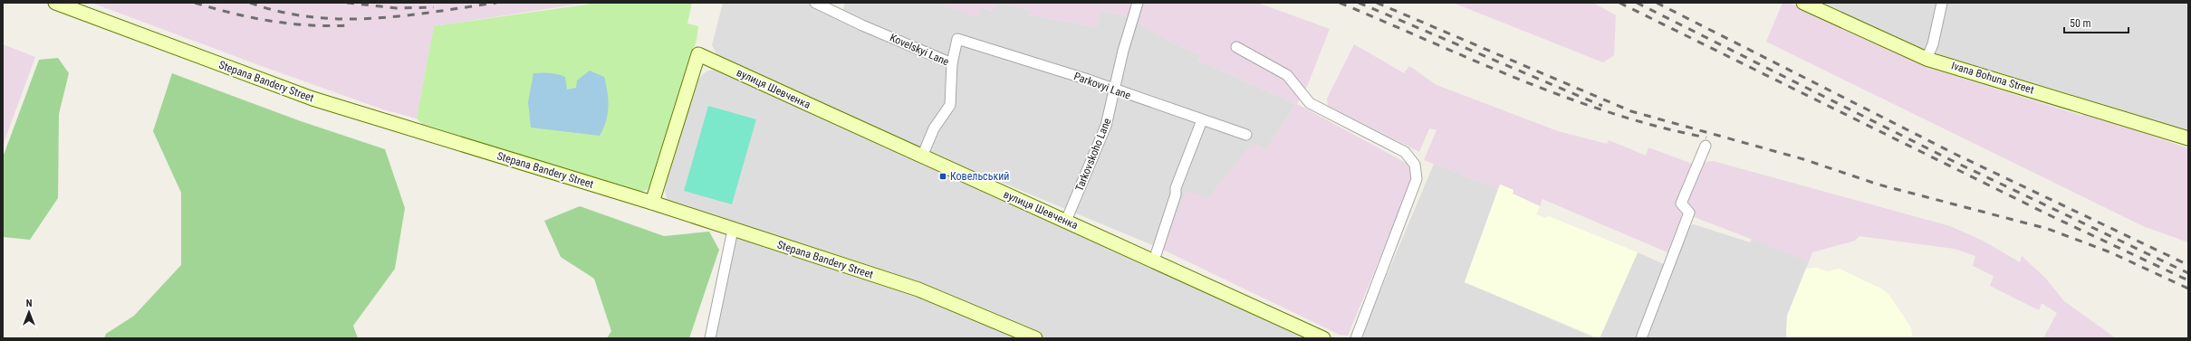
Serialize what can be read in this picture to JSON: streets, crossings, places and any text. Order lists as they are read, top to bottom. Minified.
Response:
{"streets":{"street":["Kovelskyi Lane","Ivana Bohuna Street","Stepana Bandery Street","Parkovyi Lane","вулиця Шевченка","Tarkovskoho Lane"]},"crossings":[["Kovelskyi Lane","Parkovyi Lane"],["Kovelskyi Lane","вулиця Шевченка"],["Stepana Bandery Street","вулиця Шевченка"],["Parkovyi Lane","Tarkovskoho Lane"],["вулиця Шевченка","Tarkovskoho Lane"]],"places":{"transit":["Ковельський"]},"scale_bar":"50 m","north":"top"}
